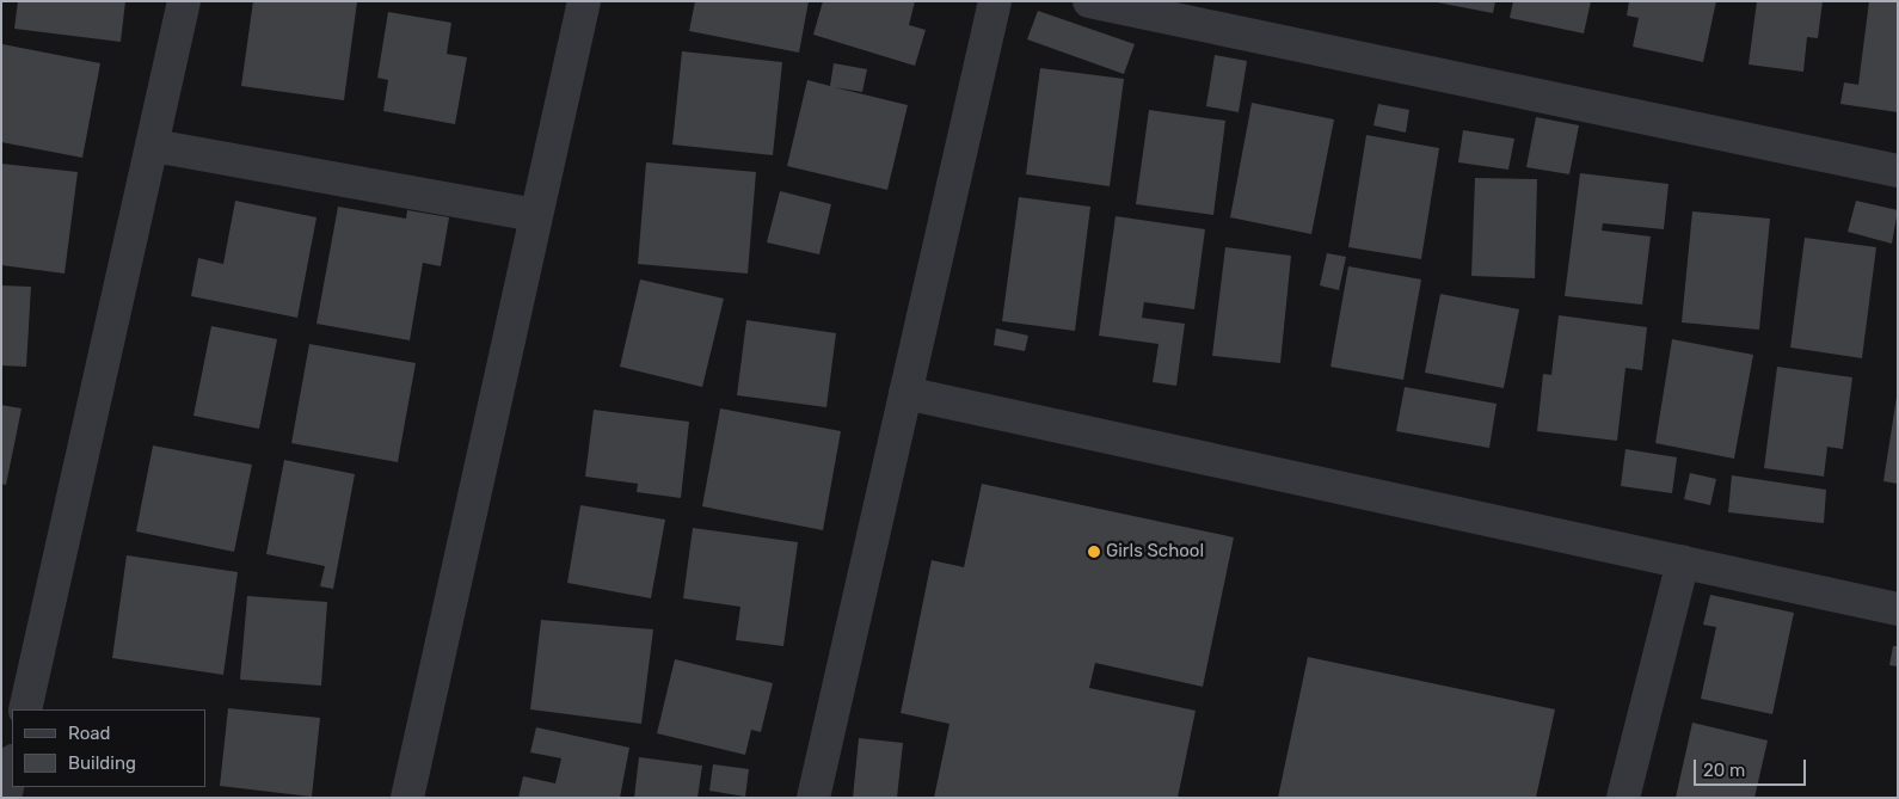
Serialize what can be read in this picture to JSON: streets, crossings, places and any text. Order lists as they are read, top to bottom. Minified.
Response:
{"places":["Girls School"],"legend":["Road","Building"],"scale_bar":"20 m"}
